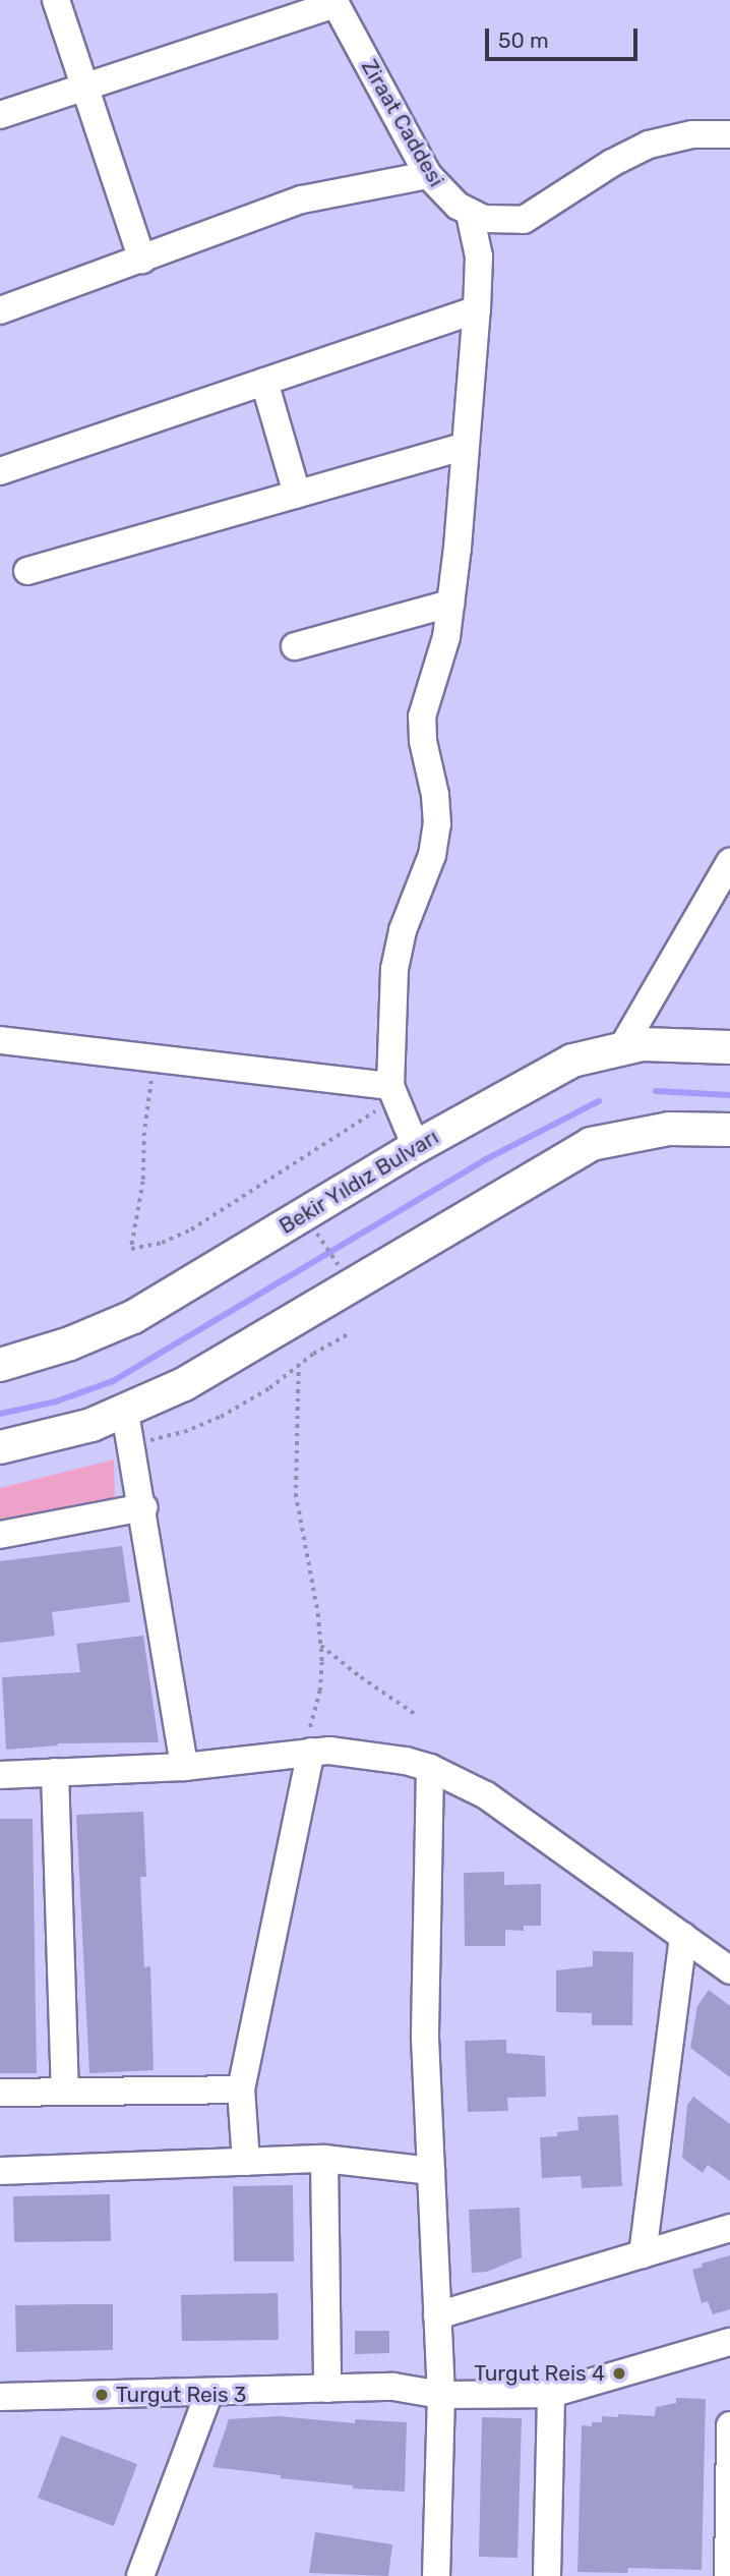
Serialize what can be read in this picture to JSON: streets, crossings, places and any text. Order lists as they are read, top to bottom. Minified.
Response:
{"streets":{"main road":["Bekir Yıldız Bulvarı"],"street":["Ziraat Caddesi"]},"places":["Turgut Reis 4","Turgut Reis 3"],"scale_bar":"50 m"}
